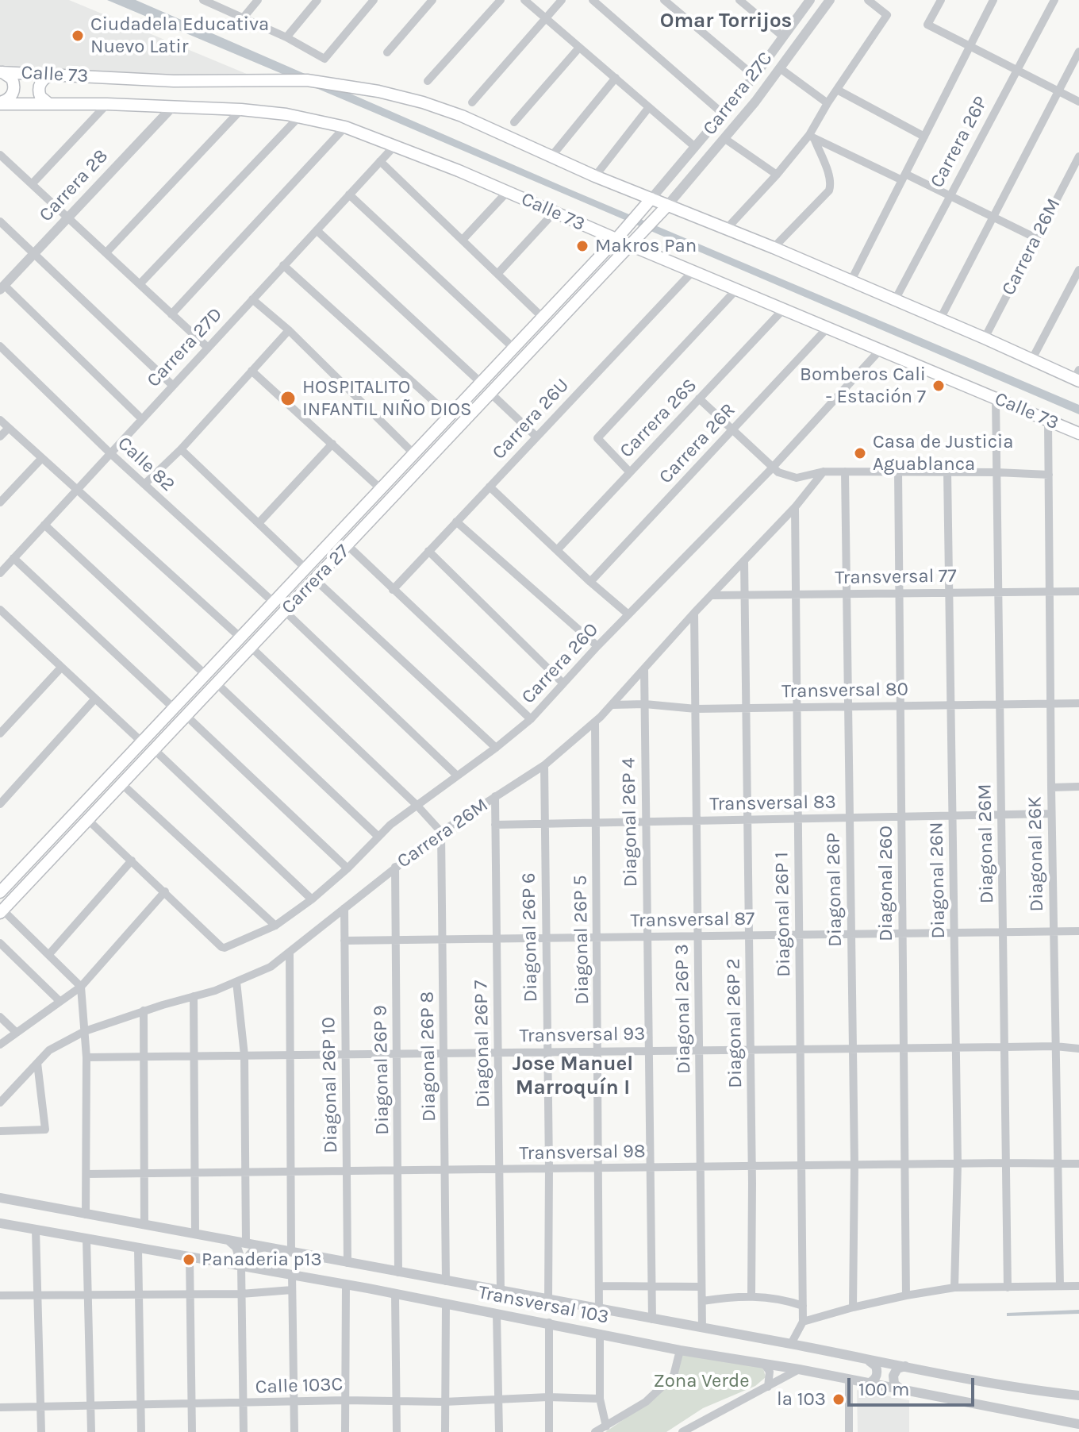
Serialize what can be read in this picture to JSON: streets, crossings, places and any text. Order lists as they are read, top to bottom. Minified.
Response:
{"streets":{"main road":["Calle 73","Carrera 27"],"street":["Carrera 27C","Carrera 26P","Carrera 28","Carrera 26M","Carrera 27D","Carrera 26S","Carrera 26U","Carrera 26R","Calle 82","Transversal 77","Carrera 26O","Transversal 80","Transversal 83","Diagonal 26P 4","Diagonal 26M","Diagonal 26K","Diagonal 26N","Diagonal 26O","Diagonal 26P","Diagonal 26P 1","Transversal 87","Diagonal 26P 6","Diagonal 26P 5","Diagonal 26P 3","Diagonal 26P 2","Transversal 93","Diagonal 26P 7","Diagonal 26P 8","Diagonal 26P 9","Diagonal 26P 10","Transversal 98","Transversal 103","Calle 103C"]},"crossings":[["Calle 73","Carrera 27C"],["Calle 73","Carrera 26P"],["Calle 73","Carrera 28"],["Calle 73","Carrera 26M"],["Calle 73","Carrera 27D"],["Calle 73","Carrera 26S"],["Calle 73","Carrera 26U"],["Calle 73","Carrera 26R"],["Calle 73","Carrera 27"],["Calle 73","Carrera 26O"],["Calle 73","Diagonal 26M"],["Calle 73","Diagonal 26K"],["Carrera 26M","Transversal 77"],["Carrera 26M","Transversal 80"],["Carrera 26M","Diagonal 26P 4"],["Carrera 26M","Diagonal 26P 1"],["Carrera 26M","Diagonal 26P 6"],["Carrera 26M","Diagonal 26P 5"],["Carrera 26M","Diagonal 26P 3"],["Carrera 26M","Diagonal 26P 2"],["Carrera 26M","Diagonal 26P 7"],["Carrera 26M","Diagonal 26P 8"],["Carrera 26M","Diagonal 26P 9"],["Carrera 26M","Diagonal 26P 10"],["Carrera 27D","Calle 82"],["Calle 82","Carrera 27"],["Transversal 77","Diagonal 26M"],["Transversal 77","Diagonal 26K"],["Transversal 77","Diagonal 26N"],["Transversal 77","Diagonal 26O"],["Transversal 77","Diagonal 26P"],["Transversal 77","Diagonal 26P 1"],["Transversal 77","Diagonal 26P 2"],["Transversal 80","Diagonal 26P 4"],["Transversal 80","Diagonal 26M"],["Transversal 80","Diagonal 26K"],["Transversal 80","Diagonal 26N"],["Transversal 80","Diagonal 26O"],["Transversal 80","Diagonal 26P"],["Transversal 80","Diagonal 26P 1"],["Transversal 80","Diagonal 26P 3"],["Transversal 80","Diagonal 26P 2"],["Transversal 83","Diagonal 26P 4"],["Transversal 83","Diagonal 26M"],["Transversal 83","Diagonal 26K"],["Transversal 83","Diagonal 26N"],["Transversal 83","Diagonal 26O"],["Transversal 83","Diagonal 26P"],["Transversal 83","Diagonal 26P 1"],["Transversal 83","Diagonal 26P 6"],["Transversal 83","Diagonal 26P 5"],["Transversal 83","Diagonal 26P 3"],["Transversal 83","Diagonal 26P 2"],["Transversal 83","Diagonal 26P 7"],["Diagonal 26P 4","Transversal 87"],["Diagonal 26P 4","Transversal 93"],["Diagonal 26P 4","Transversal 98"],["Diagonal 26P 4","Transversal 103"],["Diagonal 26M","Transversal 87"],["Diagonal 26M","Transversal 93"],["Diagonal 26M","Transversal 98"],["Diagonal 26K","Transversal 87"],["Diagonal 26K","Transversal 93"],["Diagonal 26K","Transversal 98"],["Diagonal 26N","Transversal 87"],["Diagonal 26N","Transversal 93"],["Diagonal 26N","Transversal 98"],["Diagonal 26O","Transversal 87"],["Diagonal 26O","Transversal 93"],["Diagonal 26O","Transversal 98"],["Diagonal 26P","Transversal 87"],["Diagonal 26P","Transversal 93"],["Diagonal 26P","Transversal 98"],["Diagonal 26P 1","Transversal 87"],["Diagonal 26P 1","Transversal 93"],["Diagonal 26P 1","Transversal 98"],["Transversal 87","Diagonal 26P 6"],["Transversal 87","Diagonal 26P 5"],["Transversal 87","Diagonal 26P 3"],["Transversal 87","Diagonal 26P 2"],["Transversal 87","Diagonal 26P 7"],["Transversal 87","Diagonal 26P 8"],["Transversal 87","Diagonal 26P 9"],["Transversal 87","Diagonal 26P 10"],["Diagonal 26P 6","Transversal 93"],["Diagonal 26P 6","Transversal 98"],["Diagonal 26P 6","Transversal 103"],["Diagonal 26P 5","Transversal 93"],["Diagonal 26P 5","Transversal 98"],["Diagonal 26P 5","Transversal 103"],["Diagonal 26P 3","Transversal 93"],["Diagonal 26P 3","Transversal 98"],["Diagonal 26P 3","Transversal 103"],["Diagonal 26P 2","Transversal 93"],["Diagonal 26P 2","Transversal 98"],["Transversal 93","Diagonal 26P 7"],["Transversal 93","Diagonal 26P 8"],["Transversal 93","Diagonal 26P 9"],["Transversal 93","Diagonal 26P 10"],["Diagonal 26P 7","Transversal 98"],["Diagonal 26P 7","Transversal 103"],["Diagonal 26P 8","Transversal 98"],["Diagonal 26P 8","Transversal 103"],["Diagonal 26P 9","Transversal 98"],["Diagonal 26P 9","Transversal 103"],["Diagonal 26P 10","Transversal 98"],["Diagonal 26P 10","Transversal 103"]],"districts":["Omar Torrijos","Jose Manuel Marroquín I"],"parks":["Zona Verde"],"places":["Ciudadela Educativa Nuevo Latir","Makros Pan","Bomberos Cali - Estación 7","HOSPITALITO INFANTIL NIÑO DIOS","Casa de Justicia Aguablanca","Panaderia p13","la 103"],"scale_bar":"100 m"}
